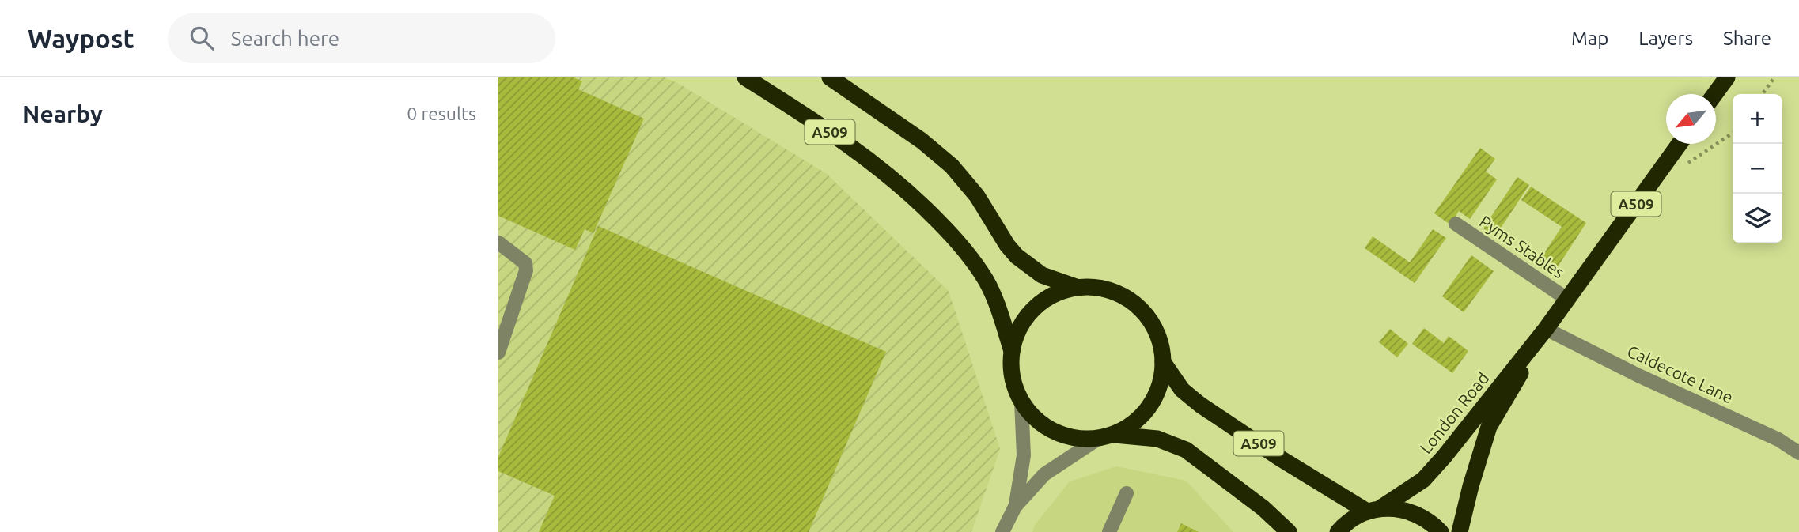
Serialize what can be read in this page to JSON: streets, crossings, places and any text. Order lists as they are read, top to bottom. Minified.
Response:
{"streets":{"highway":["A509","London Road"],"street":["Pyms Stables","Caldecote Lane"]},"crossings":[["A509","London Road"],["Pyms Stables","London Road"],["Caldecote Lane","London Road"]],"north":"bottom left","page":{"header":"Waypost","search":"Search here","nav":["Map","Layers","Share"],"heading":["Nearby","0 results"],"map_buttons":["+","−"]}}
